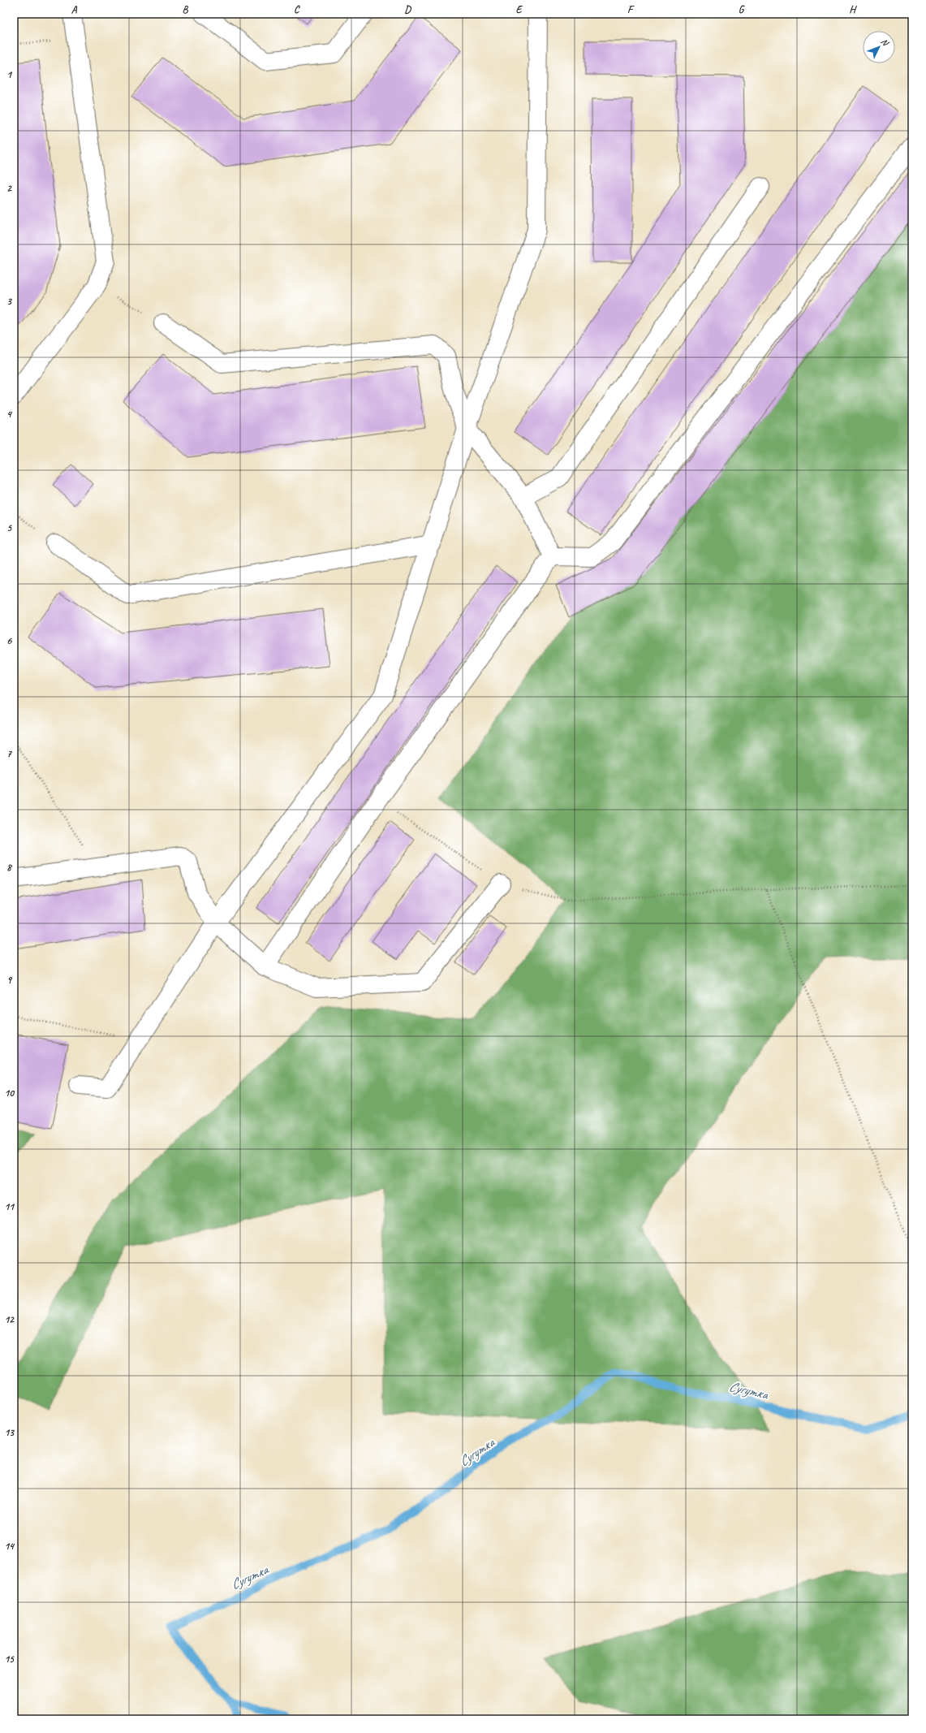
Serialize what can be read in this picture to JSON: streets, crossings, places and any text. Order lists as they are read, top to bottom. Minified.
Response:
{"water":["Сугутка"],"north":"top right","grid":{"columns":["A","B","C","D","E","F","G","H"],"rows":["1","2","3","4","5","6","7","8","9","10","11","12","13","14","15"]}}
